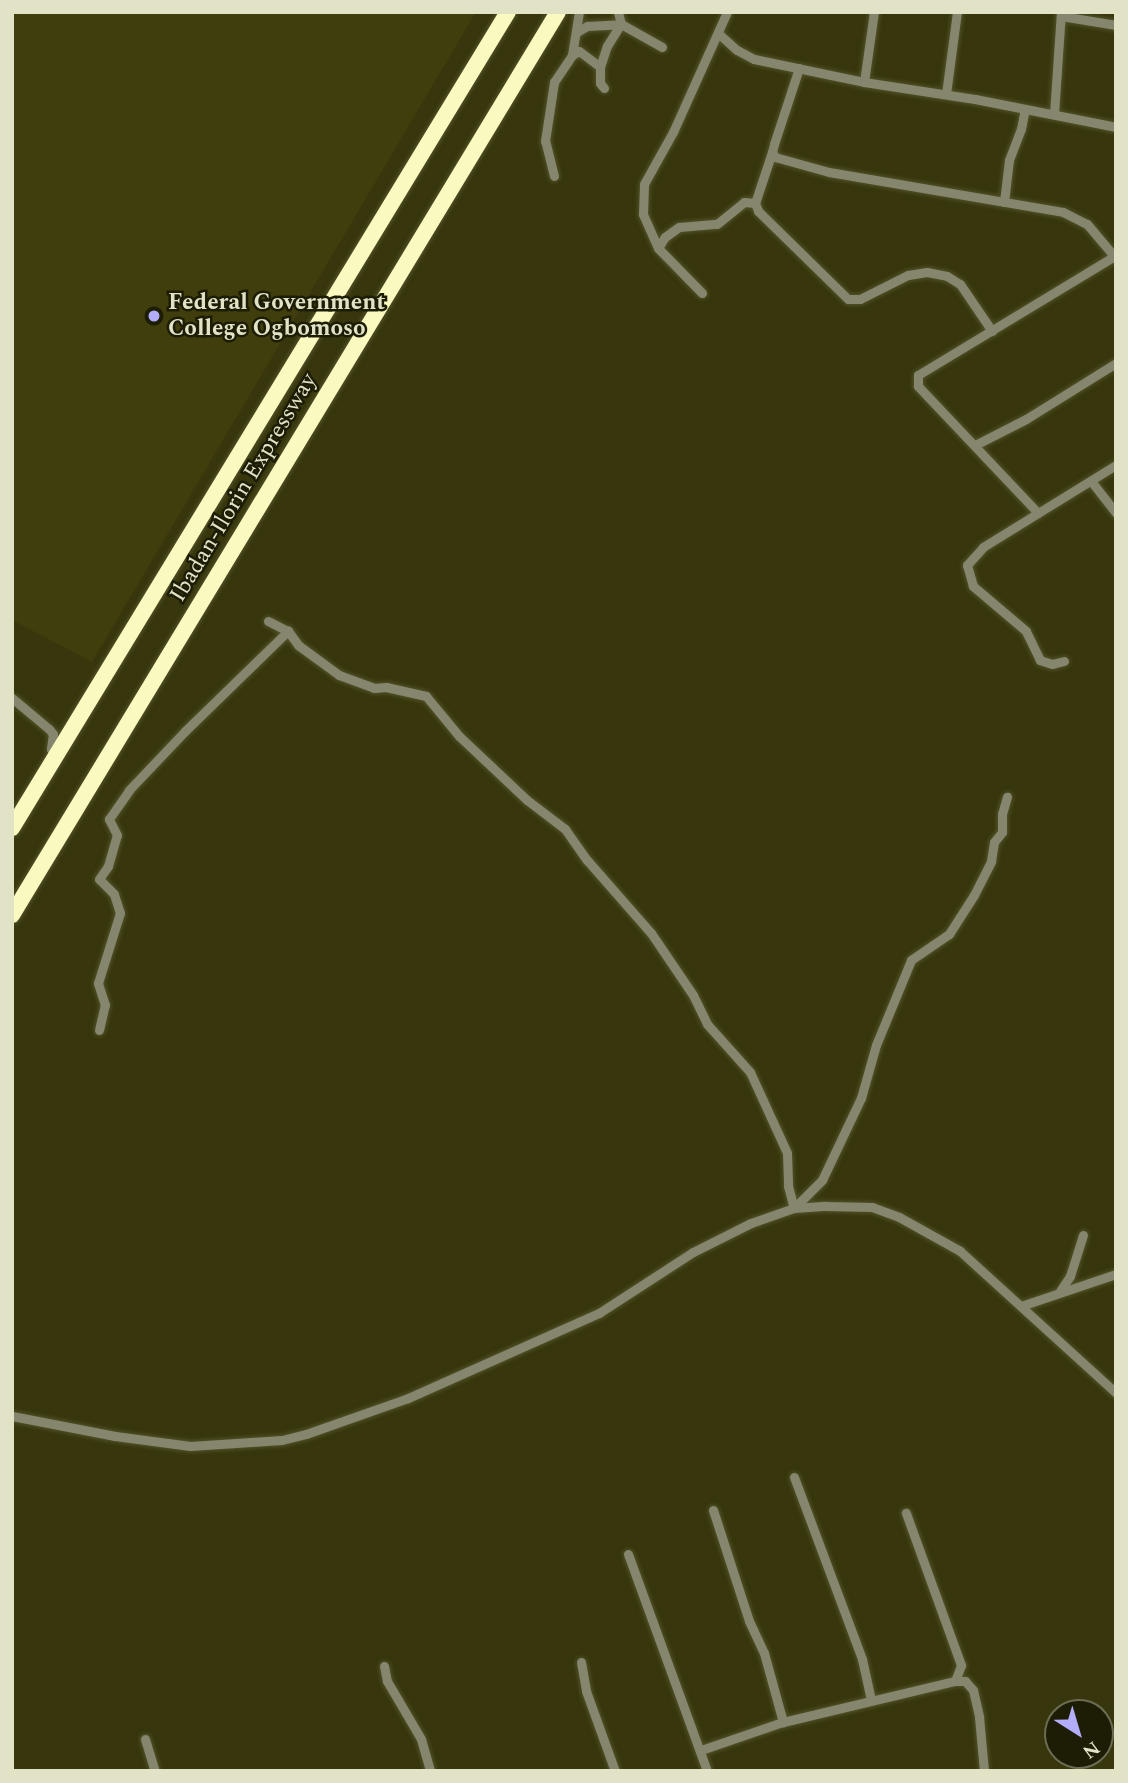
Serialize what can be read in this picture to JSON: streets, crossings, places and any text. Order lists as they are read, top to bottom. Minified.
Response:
{"streets":{"highway":["Ibadan-Ilorin Expressway"]},"places":["Federal Government College Ogbomoso"],"north":"bottom right"}
